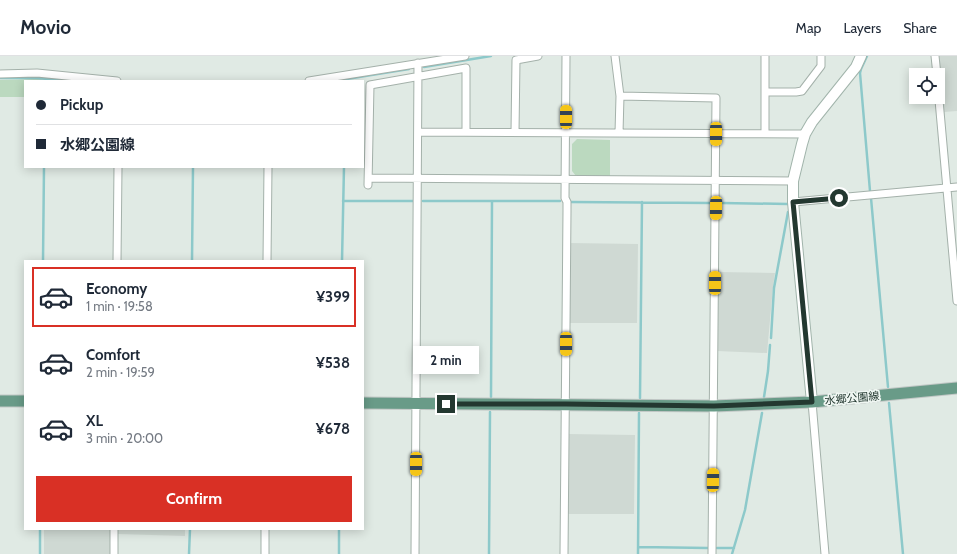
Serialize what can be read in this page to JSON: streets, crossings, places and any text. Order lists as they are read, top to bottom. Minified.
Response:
{"streets":{"main road":["水郷公園線"]},"page":{"header":"Movio","nav":["Map","Layers","Share"],"banner":["Pickup","水郷公園線"],"list":[{"name":"Economy","note":"1 min · 19:58","value":"¥399"},{"name":"Comfort","note":"2 min · 19:59","value":"¥538"},{"name":"XL","note":"3 min · 20:00","value":"¥678"}],"bubble":"2 min","buttons":"Confirm"}}
